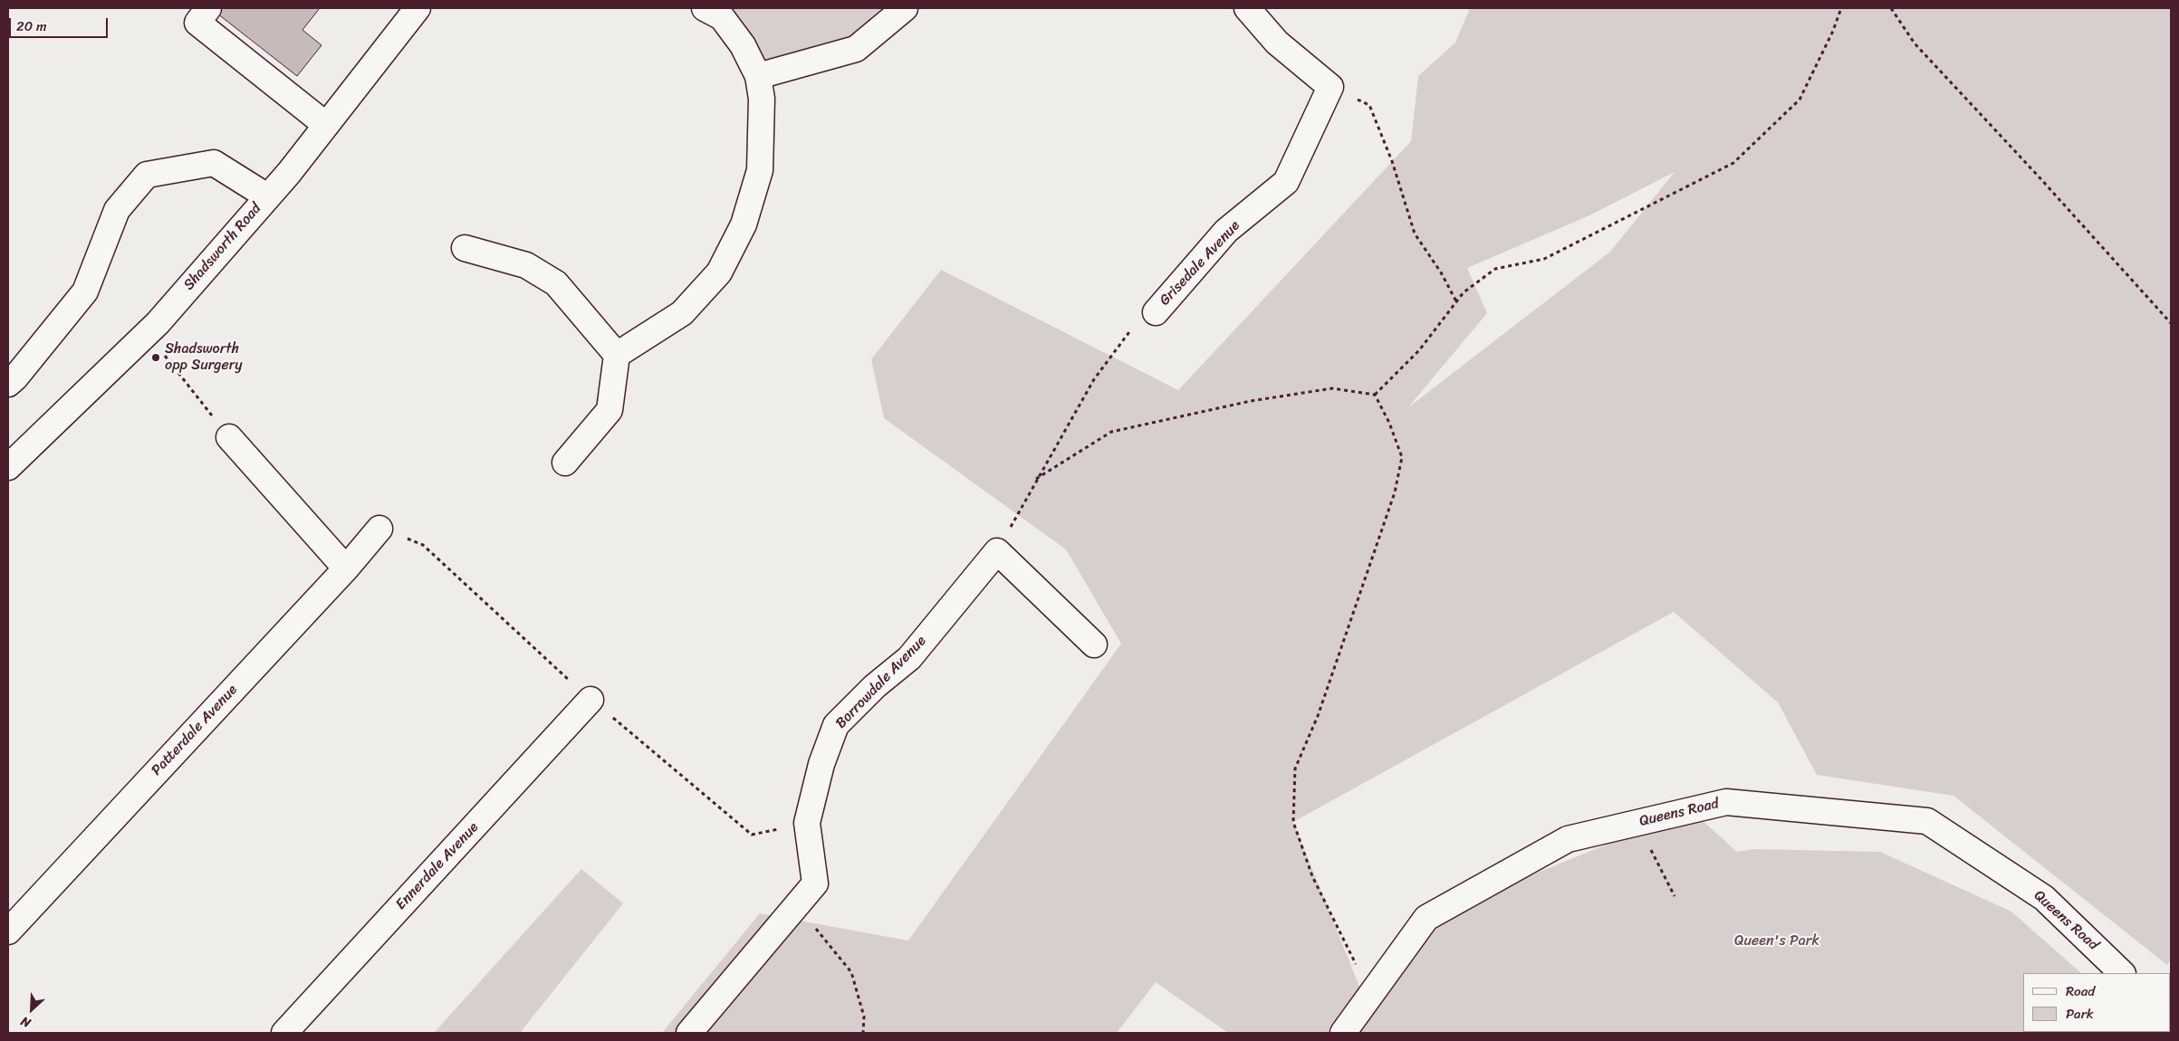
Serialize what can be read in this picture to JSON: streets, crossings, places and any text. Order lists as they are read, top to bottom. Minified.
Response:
{"streets":{"street":["Shadsworth Road","Grisedale Avenue","Borrowdale Avenue","Patterdale Avenue","Queens Road","Ennerdale Avenue"]},"parks":["Queen's Park"],"places":["Shadsworth opp Surgery"],"legend":["Road","Park"],"scale_bar":"20 m","north":"bottom left"}
